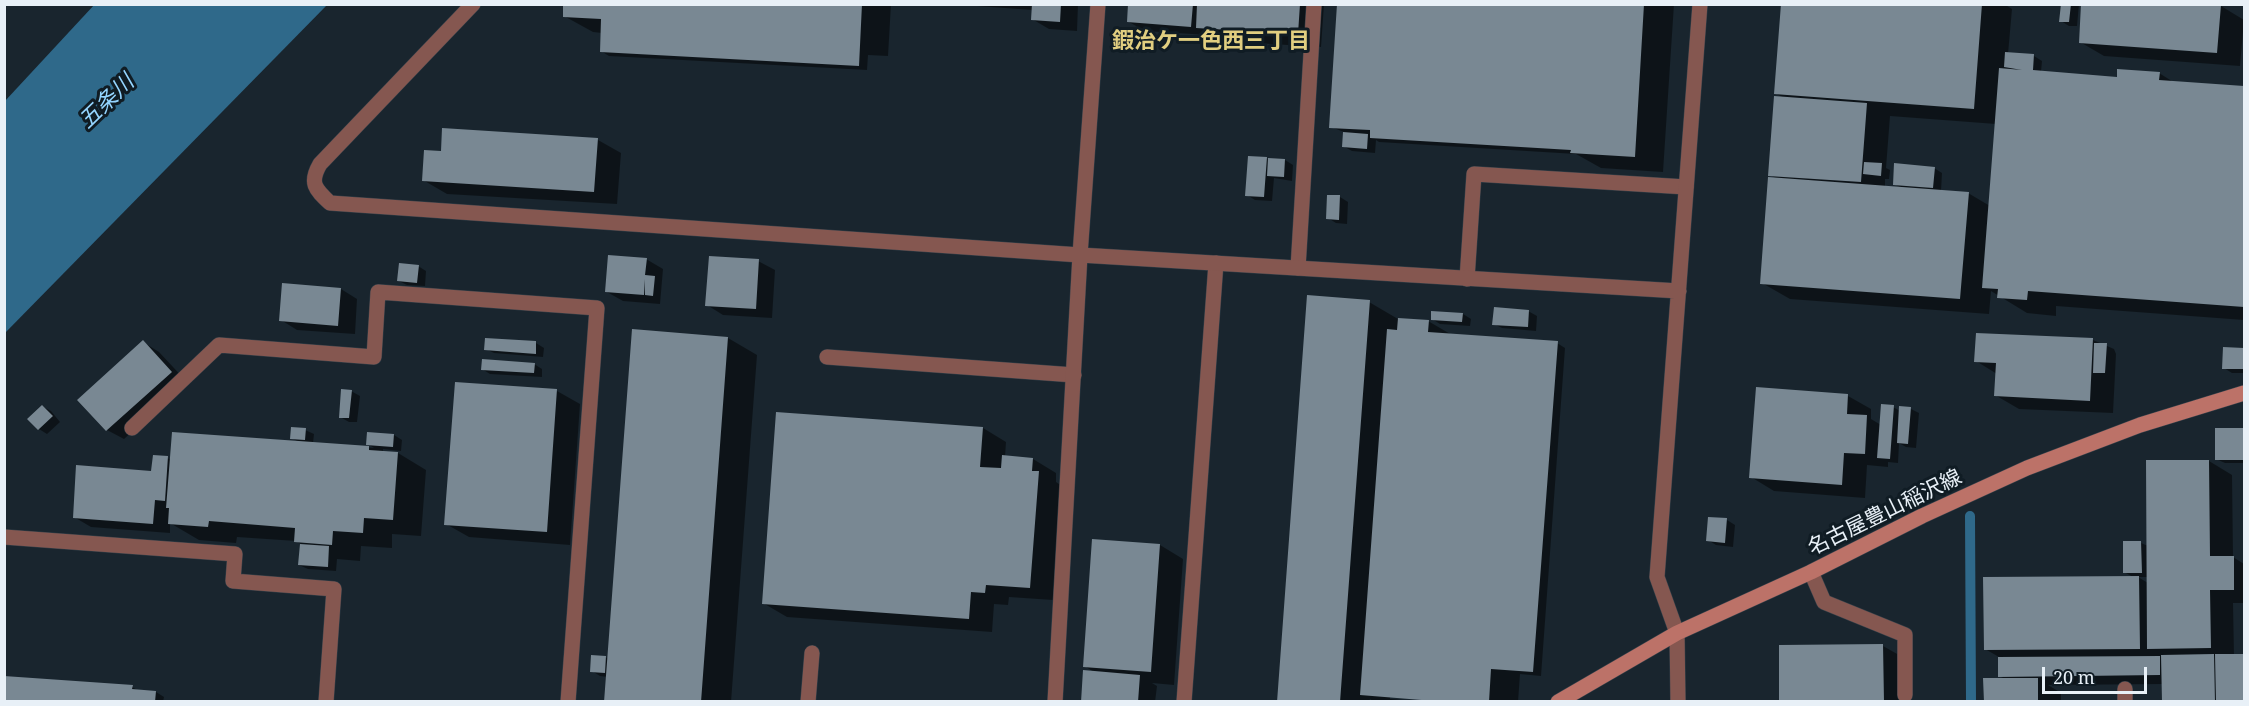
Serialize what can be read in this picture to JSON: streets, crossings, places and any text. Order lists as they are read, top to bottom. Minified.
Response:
{"streets":{"main road":["名古屋豊山稲沢線"]},"districts":["鍜治ケ一色西三丁目"],"water":["五条川"],"scale_bar":"20 m"}
